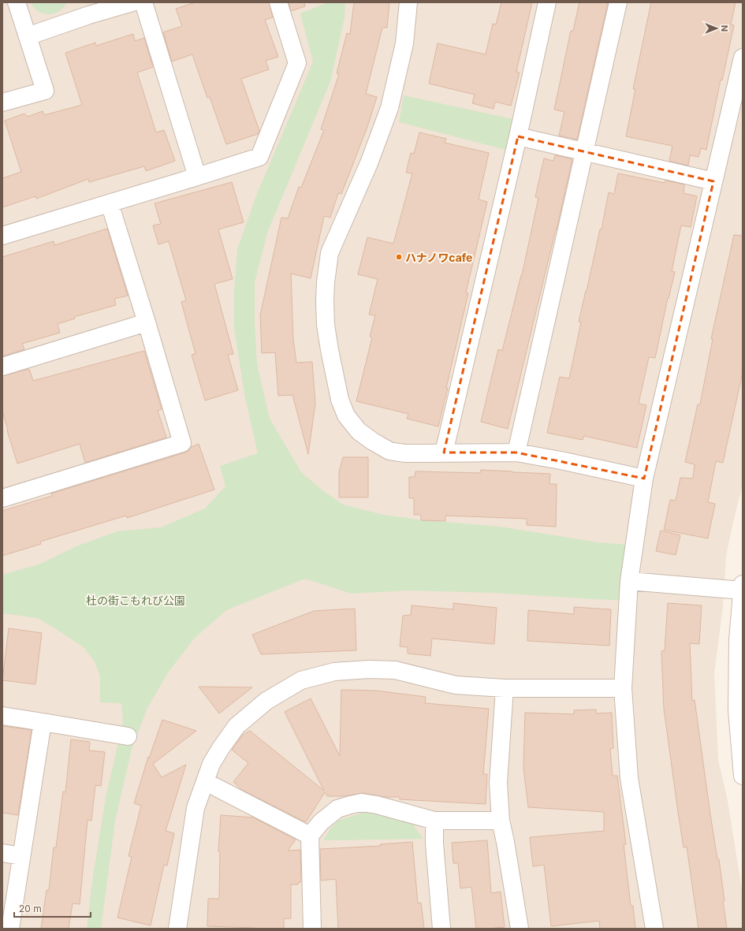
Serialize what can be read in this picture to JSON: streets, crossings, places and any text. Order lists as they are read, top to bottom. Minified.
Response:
{"parks":["杜の街こもれび公園"],"places":["ハナノワcafe"],"scale_bar":"20 m","north":"right"}
